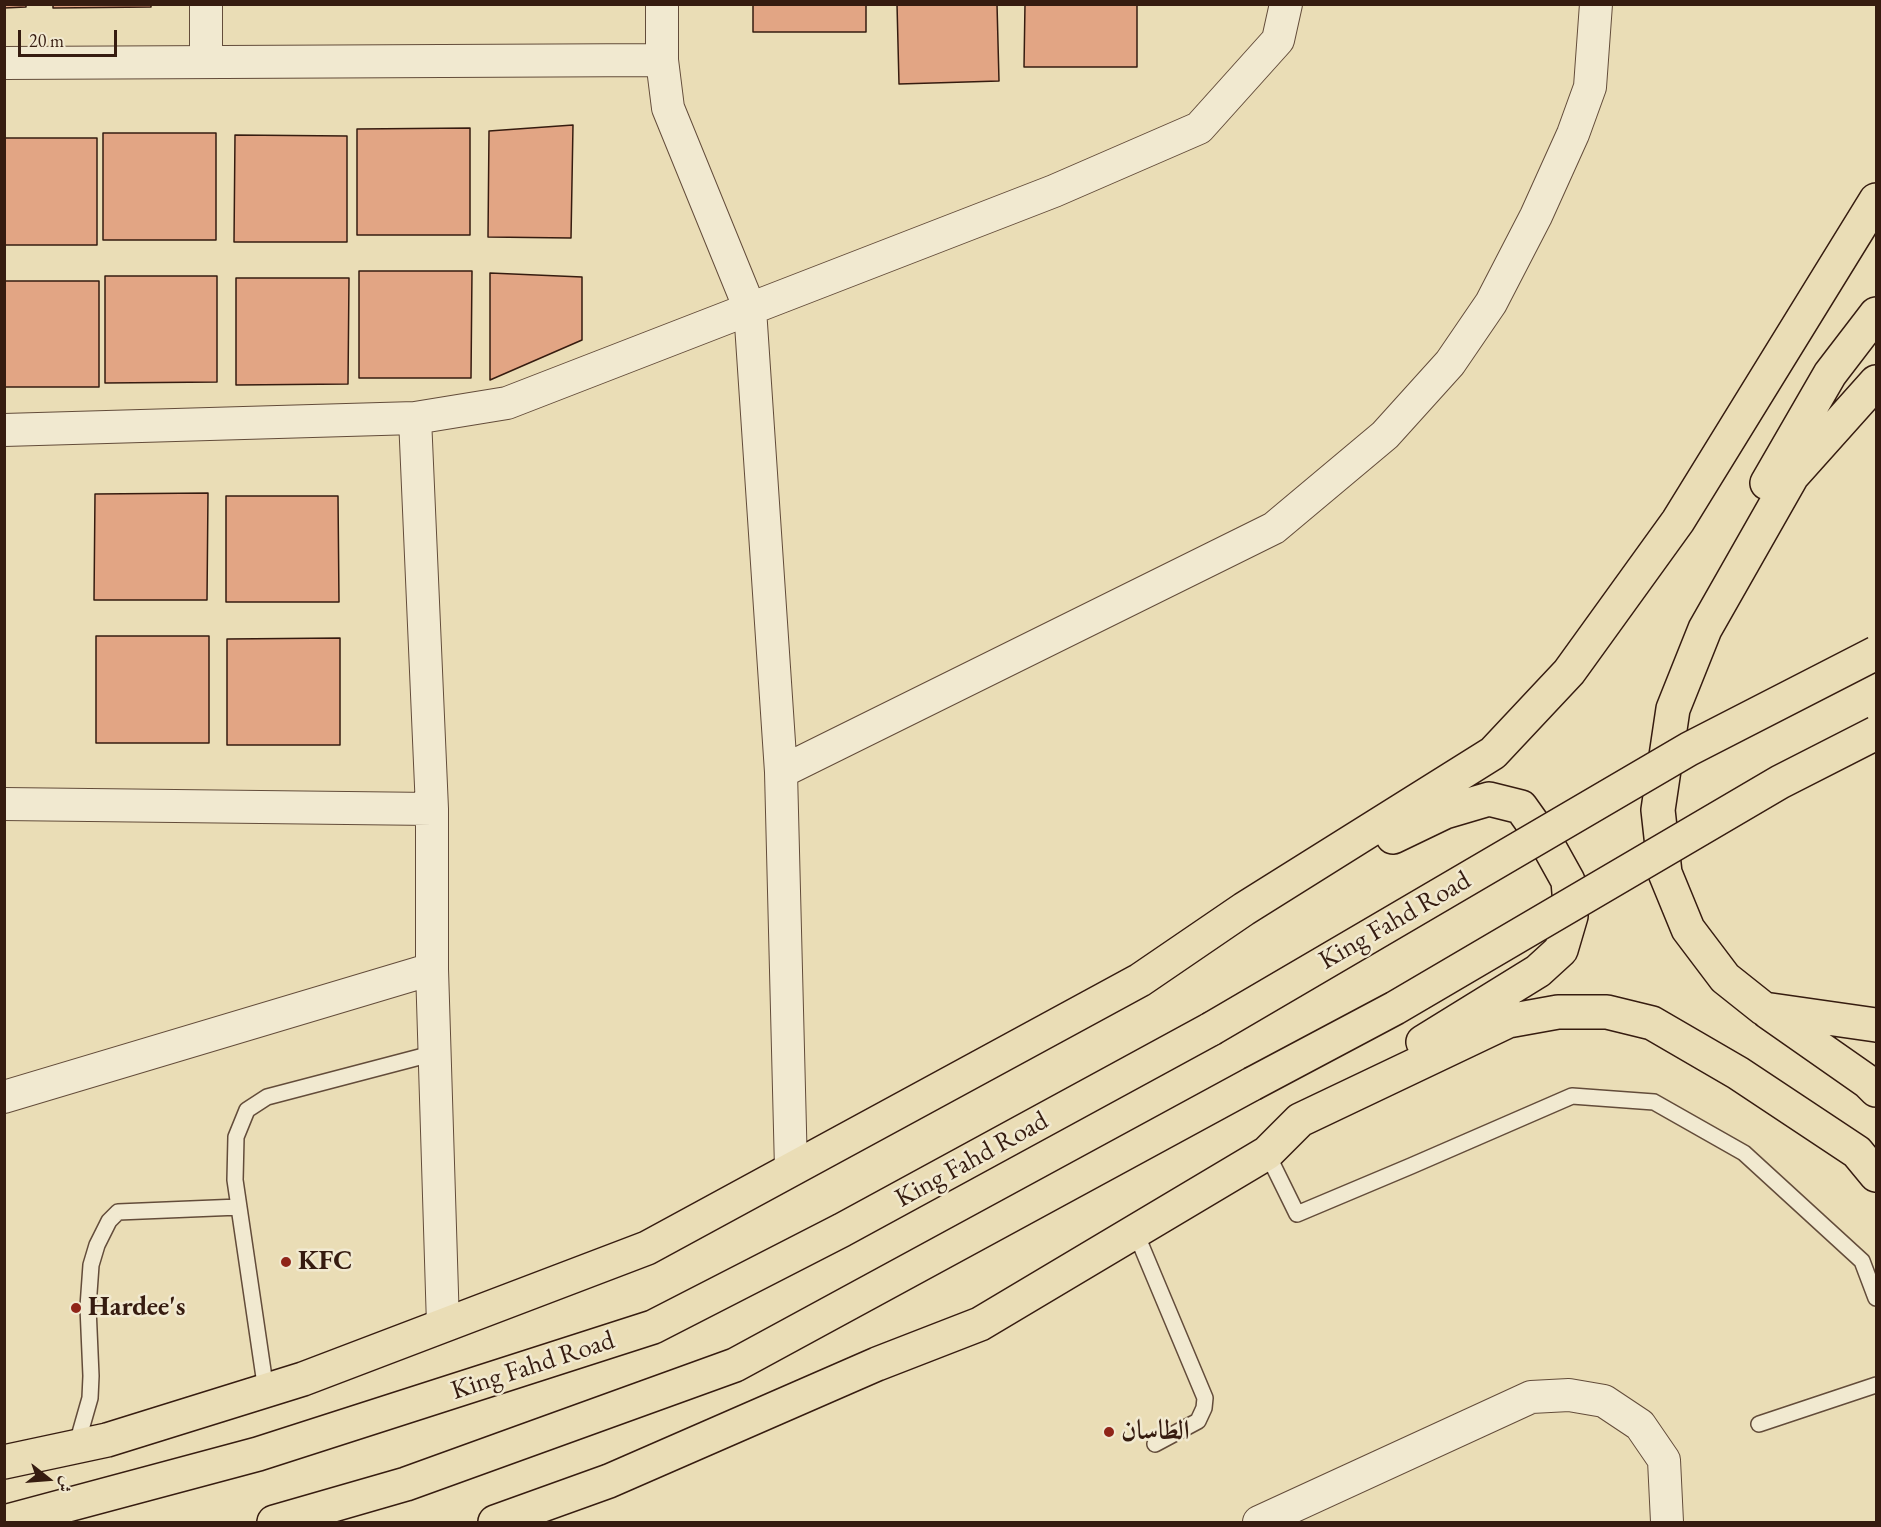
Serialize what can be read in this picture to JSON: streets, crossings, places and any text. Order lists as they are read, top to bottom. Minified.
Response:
{"streets":{"main road":["King Fahd Road"]},"places":["KFC","Hardee's","الطاسان"],"scale_bar":"20 m","north":"right"}
